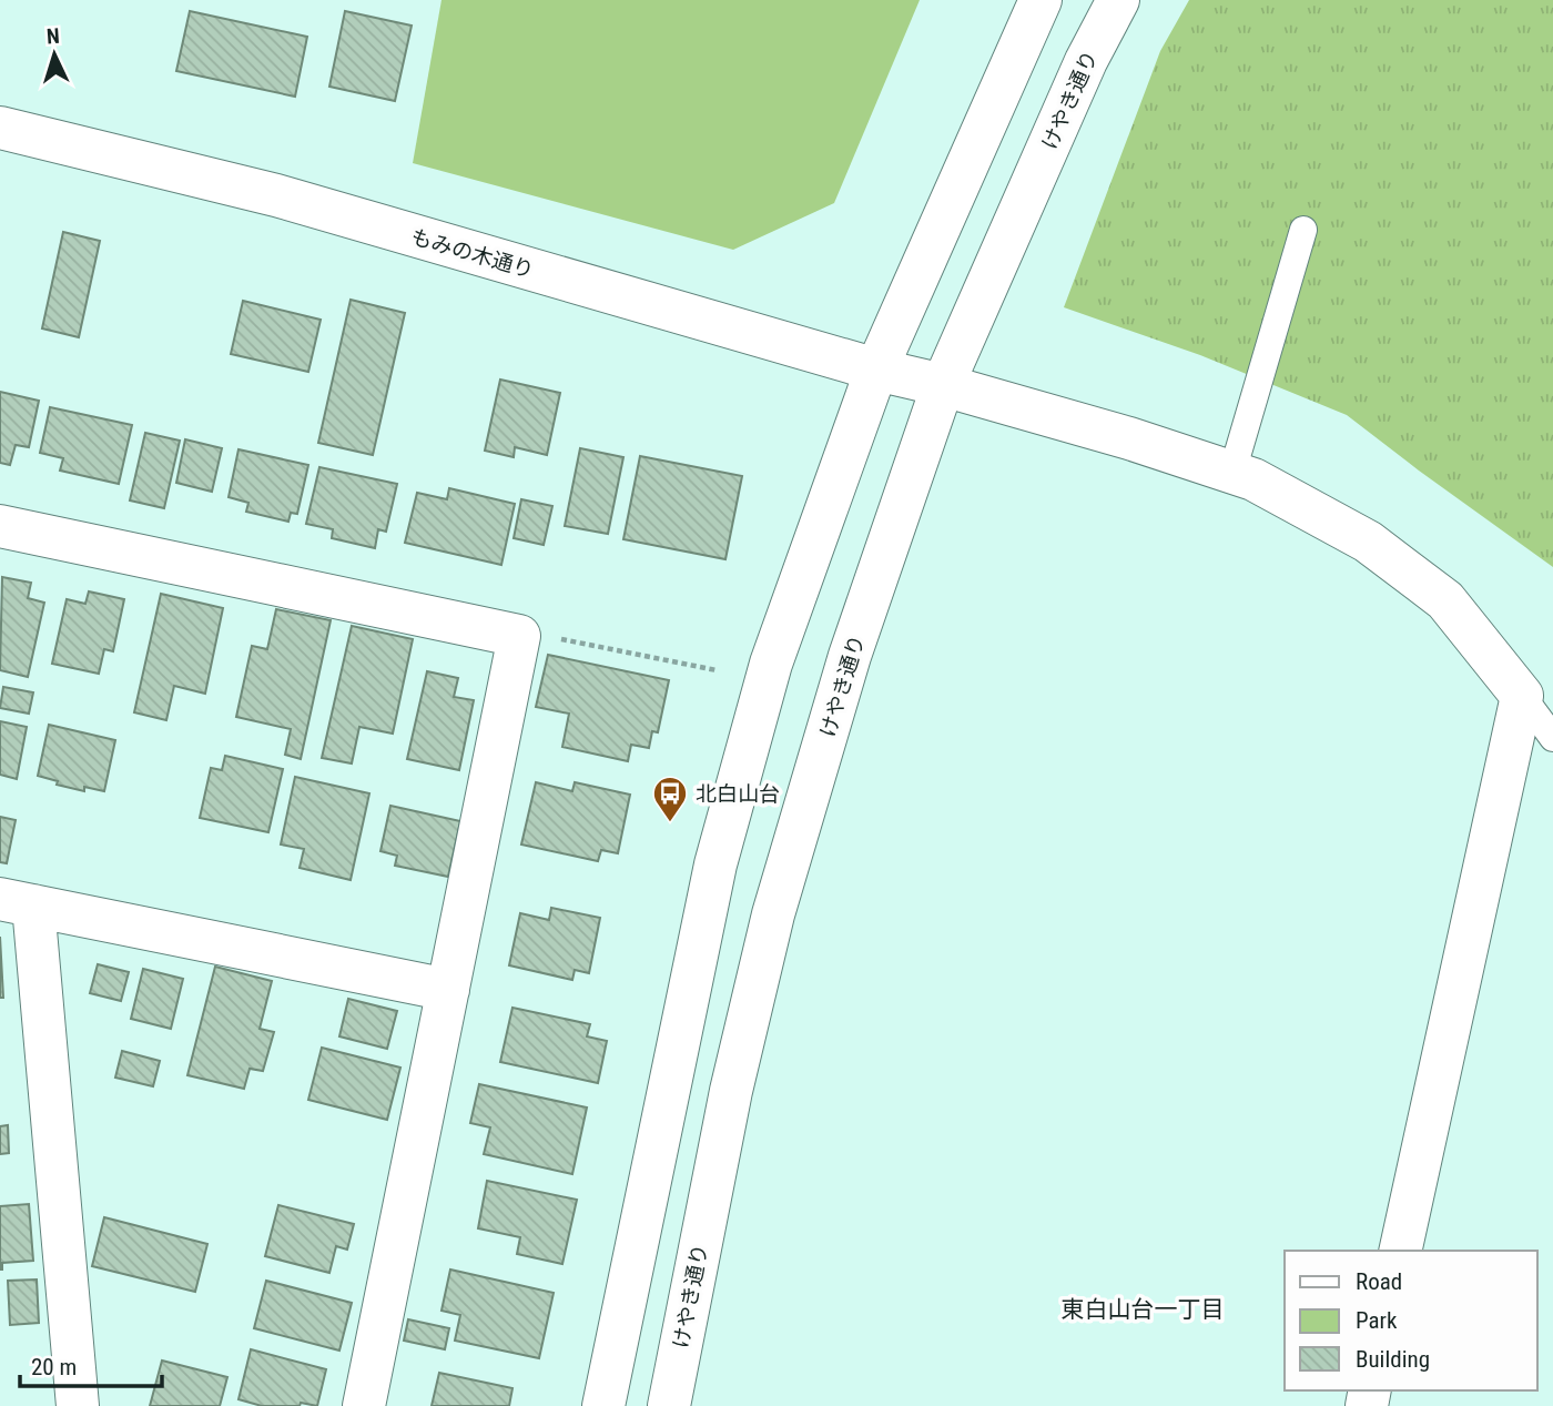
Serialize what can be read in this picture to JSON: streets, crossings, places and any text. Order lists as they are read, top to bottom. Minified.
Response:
{"streets":{"street":["けやき通り","もみの木通り"]},"crossings":[["けやき通り","もみの木通り"]],"districts":["東白山台一丁目"],"places":{"bus stop":["北白山台"]},"legend":["Road","Park","Building"],"scale_bar":"20 m","north":"top"}
